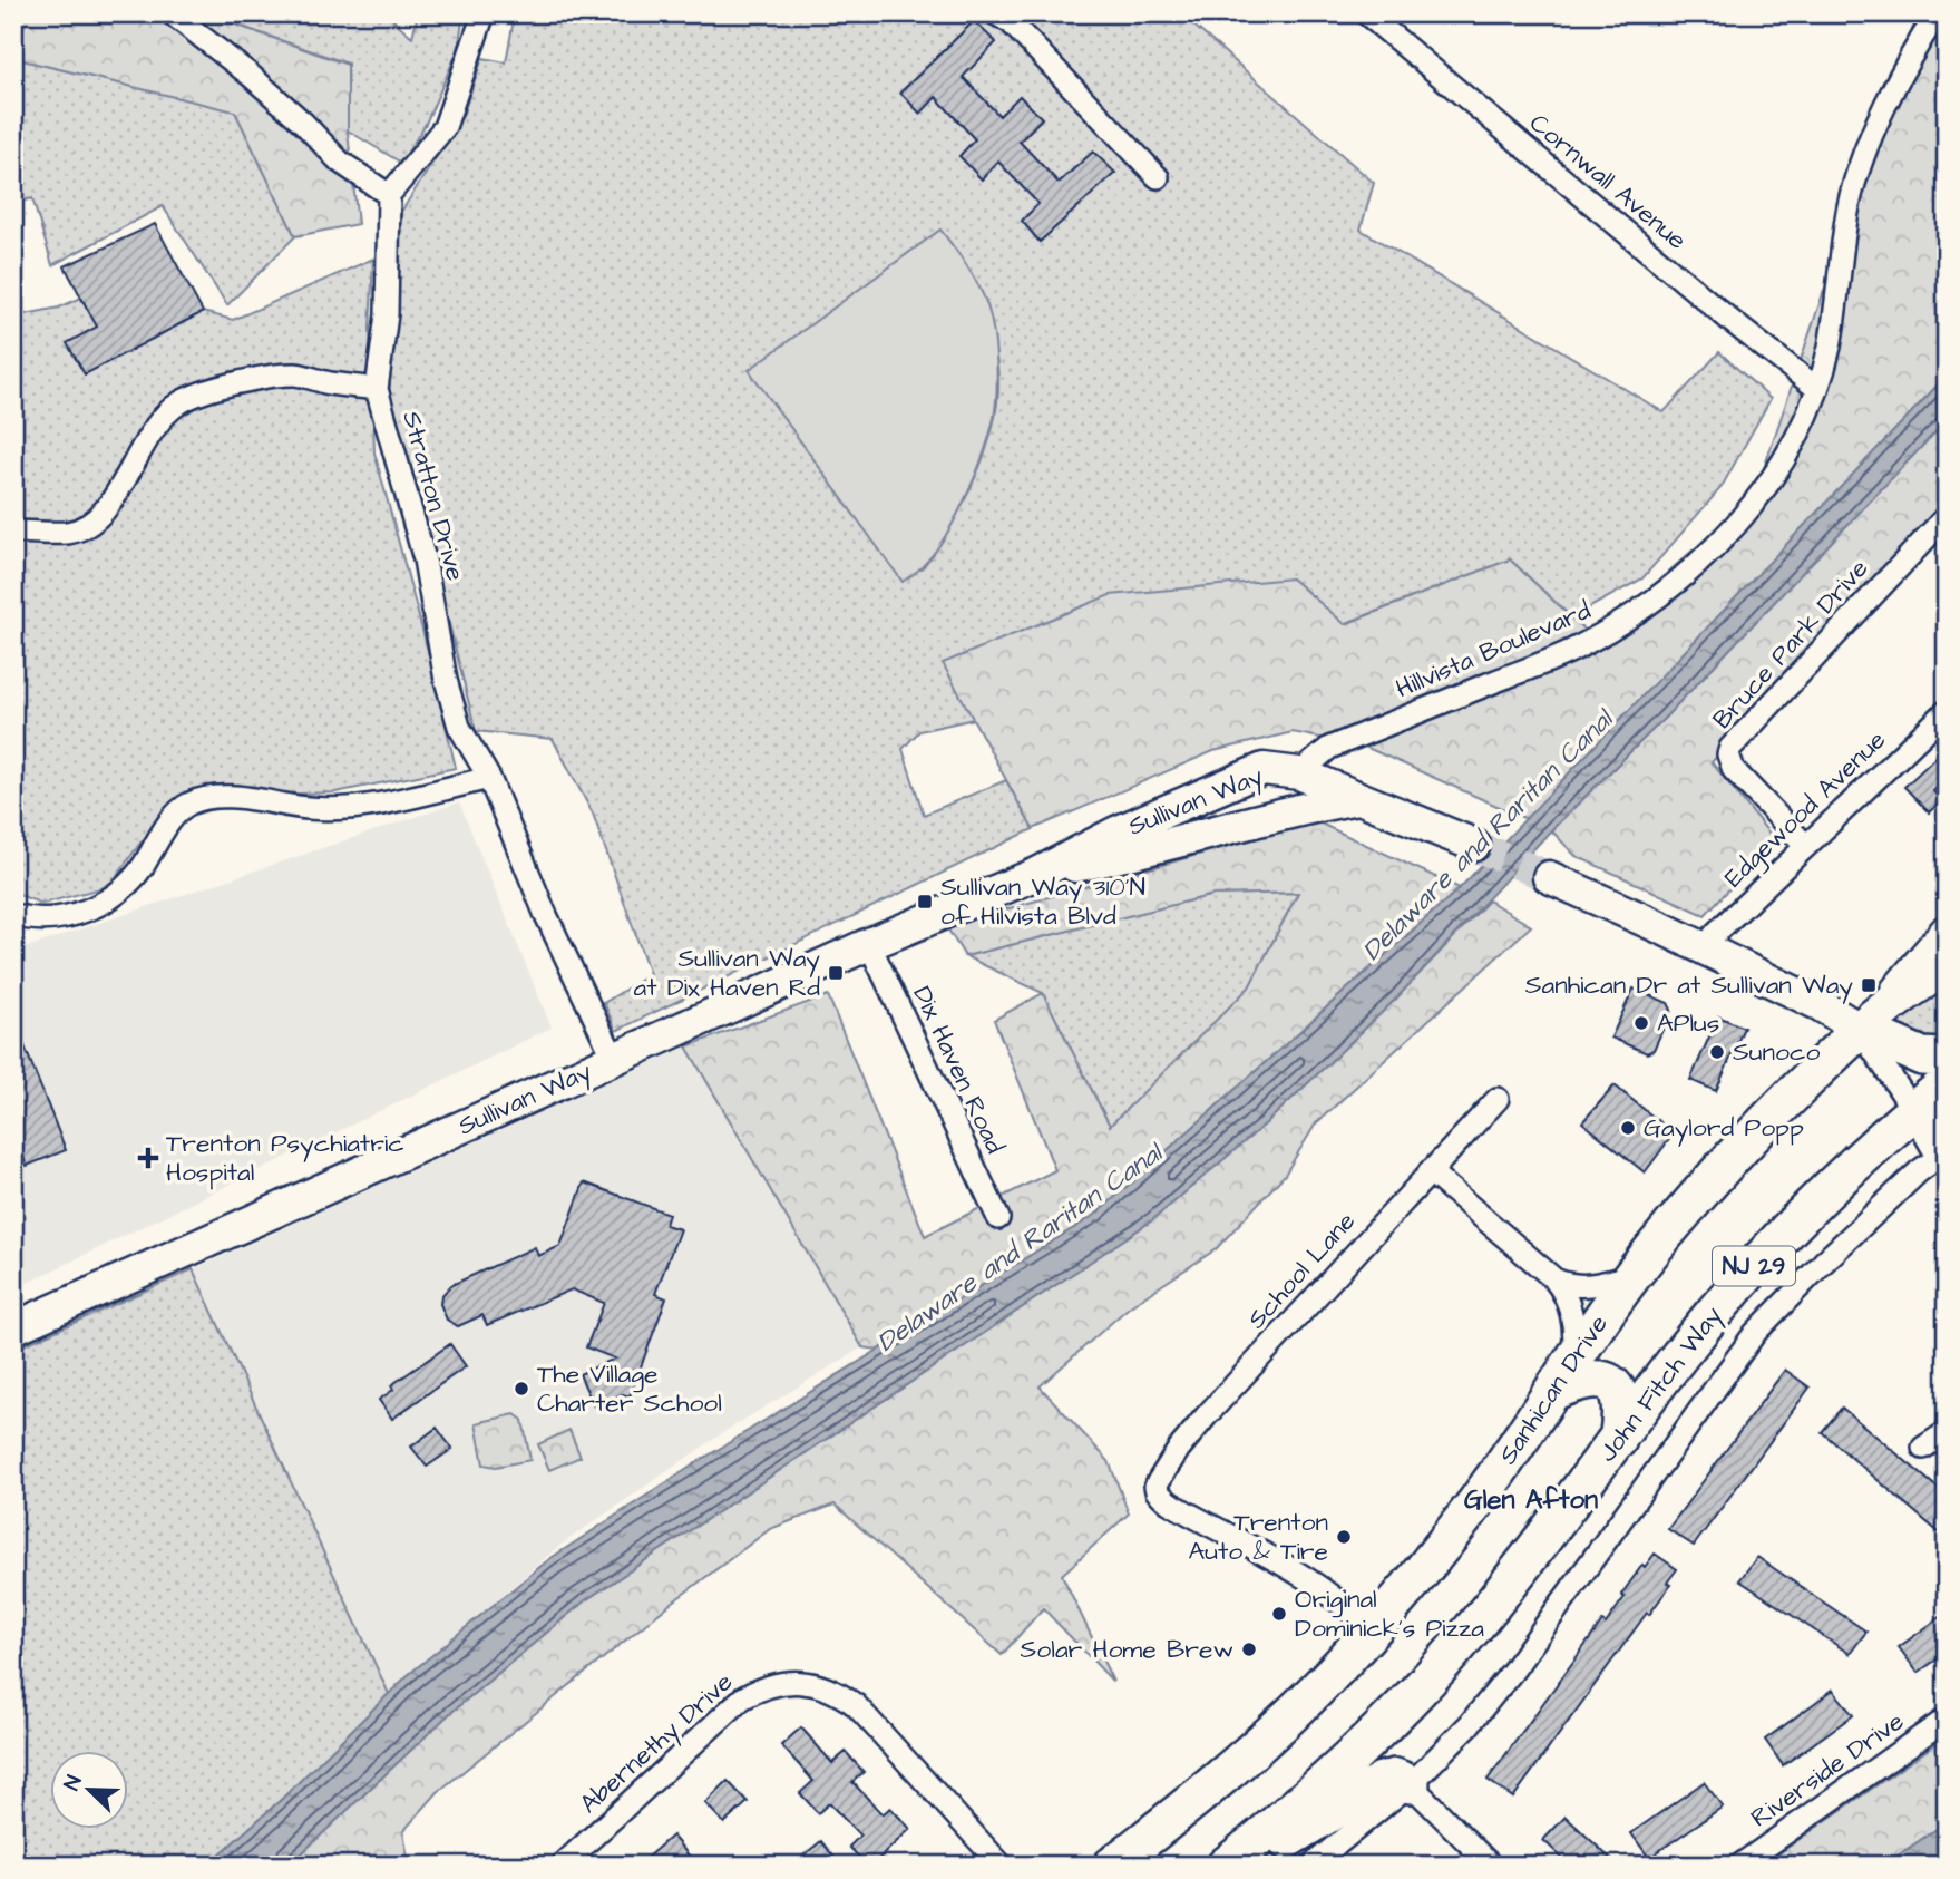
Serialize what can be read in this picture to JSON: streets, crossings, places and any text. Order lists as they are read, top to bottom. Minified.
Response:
{"streets":{"highway":["NJ 29","John Fitch Way","Sanhican Drive"],"main road":["Sullivan Way"],"street":["Cornwall Avenue","Stratton Drive","Bruce Park Drive","Hillvista Boulevard","Edgewood Avenue","Dix Haven Road","School Lane","Abernethy Drive","Riverside Drive"]},"crossings":[["Cornwall Avenue","Hillvista Boulevard"],["Stratton Drive","Sullivan Way"],["Bruce Park Drive","Edgewood Avenue"],["Hillvista Boulevard","Sullivan Way"],["Sullivan Way","Dix Haven Road"],["School Lane","Sanhican Drive"]],"districts":["Glen Afton"],"water":["Delaware and Raritan Canal"],"places":{"transit":["Sullivan Way 310'N of Hilvista Blvd","Sullivan Way at Dix Haven Rd","Sanhican Dr at Sullivan Way"],"other":["APlus","Sunoco","Gaylord Popp","The Village Charter School","Trenton Auto & Tire","Original Dominick's Pizza","Solar Home Brew"],"health":["Trenton Psychiatric Hospital"]},"north":"top left"}
